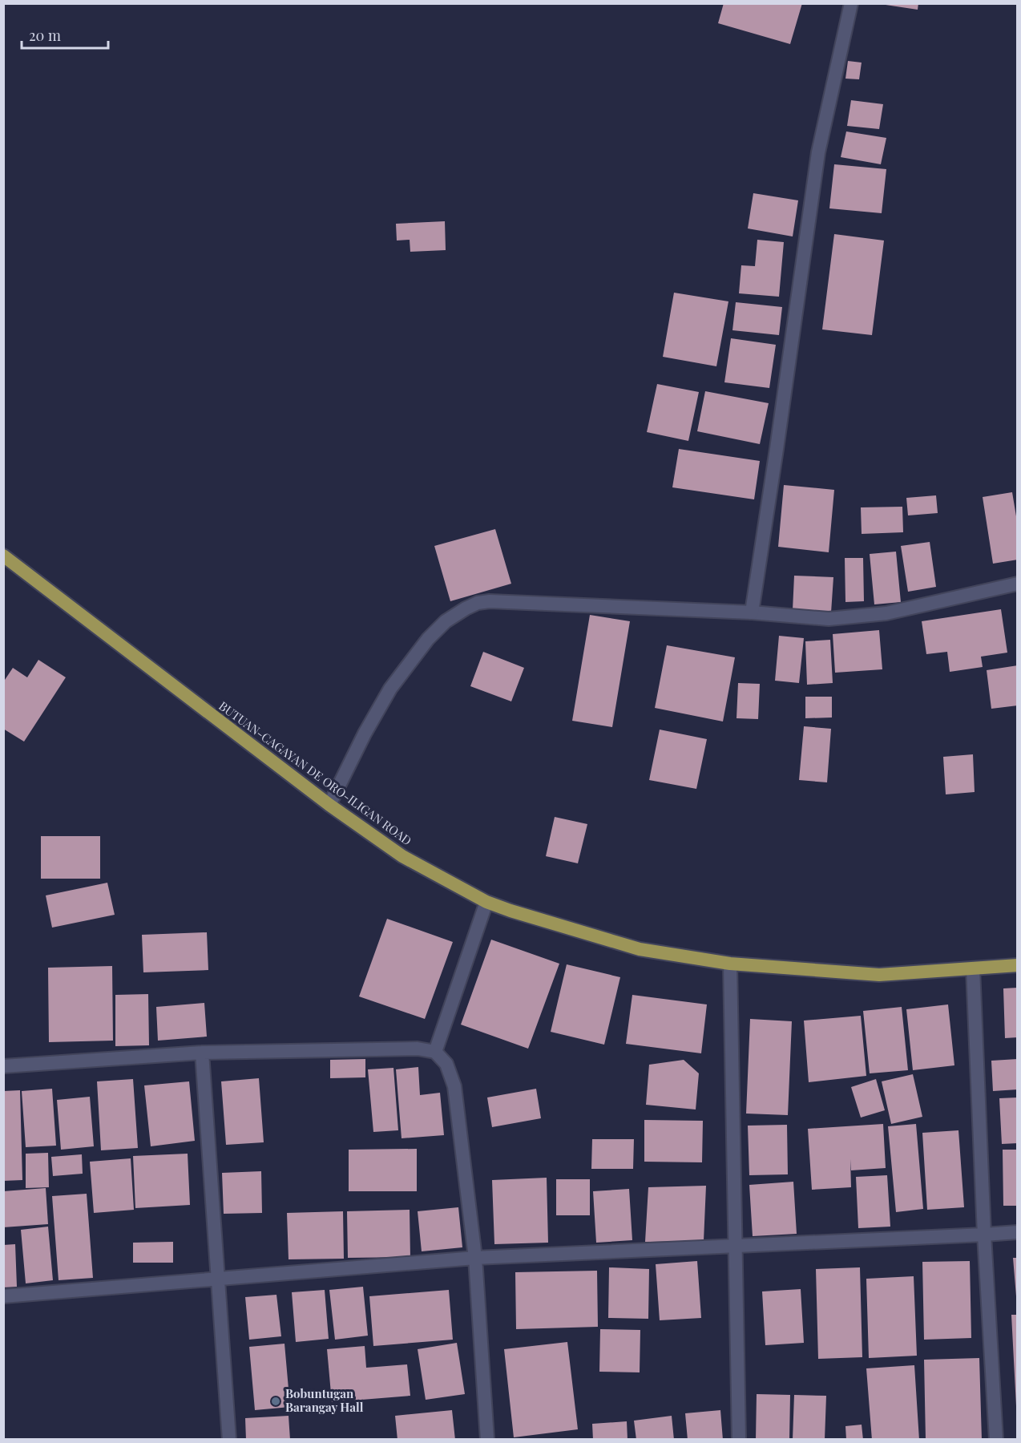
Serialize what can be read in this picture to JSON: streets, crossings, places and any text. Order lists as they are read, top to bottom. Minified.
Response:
{"streets":{"highway":["BUTUAN-CAGAYAN DE ORO-ILIGAN ROAD"]},"places":["Bobuntugan Barangay Hall"],"scale_bar":"20 m"}
